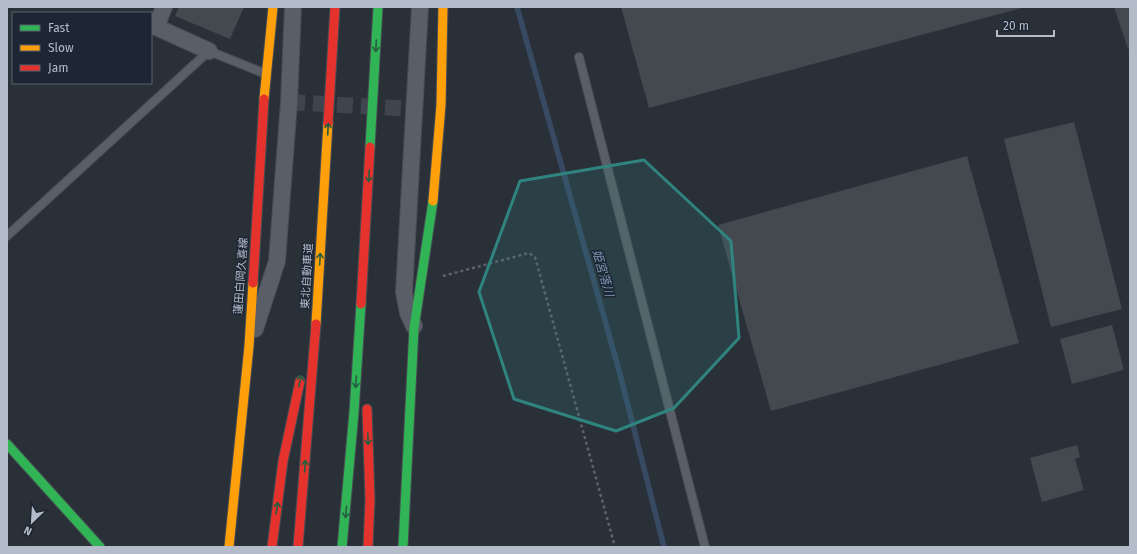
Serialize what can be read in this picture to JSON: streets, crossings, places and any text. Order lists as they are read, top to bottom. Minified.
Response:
{"streets":{"main road":["蓮田白岡久喜線","東北自動車道"]},"water":["姫宮落川"],"legend":["Fast","Slow","Jam"],"scale_bar":"20 m","north":"bottom left"}
